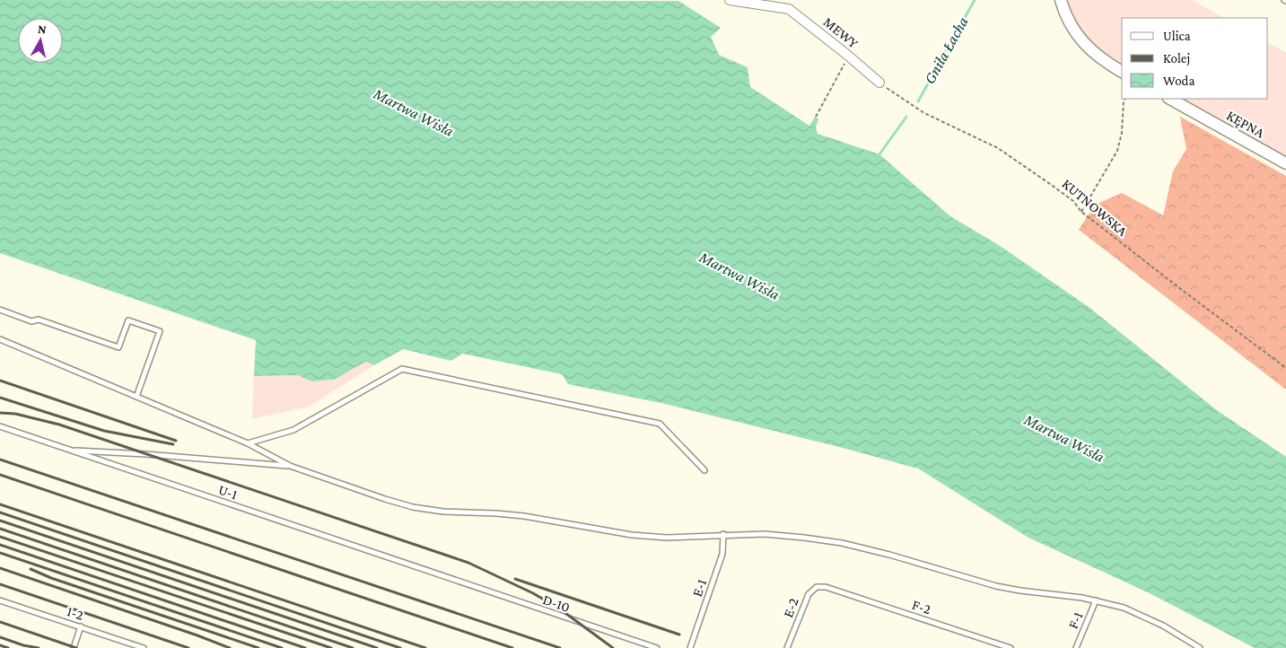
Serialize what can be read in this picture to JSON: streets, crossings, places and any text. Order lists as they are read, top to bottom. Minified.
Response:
{"streets":{"street":["MEWY","KĘPNA"],"lane":["U-1","E-1","D-10","F-2","E-2","1-2","F-1"],"path":["KUTNOWSKA"]},"crossings":[["MEWY","KUTNOWSKA"],["U-1","D-10"],["F-2","E-2"]],"water":["Gniła Łacha","Martwa Wisła"],"legend":["Ulica","Kolej","Woda"],"north":"top"}
